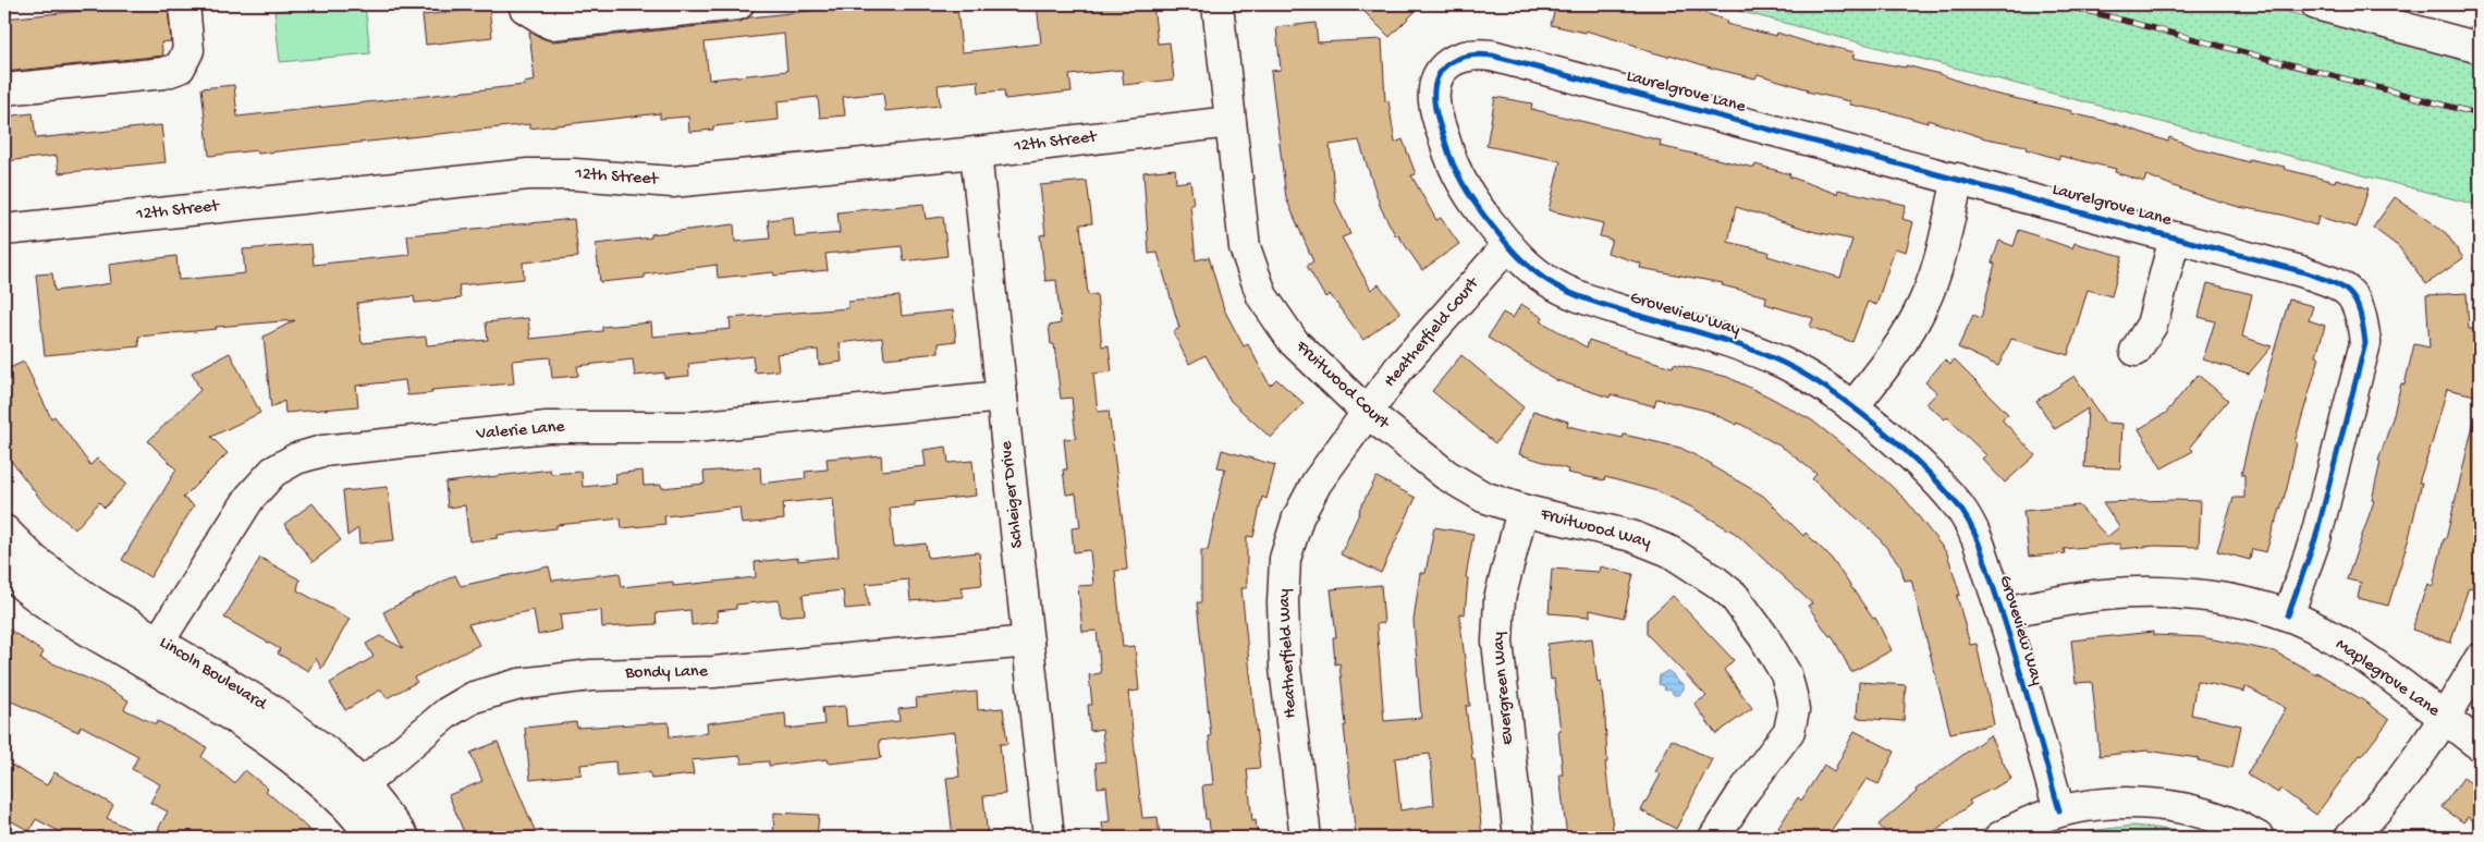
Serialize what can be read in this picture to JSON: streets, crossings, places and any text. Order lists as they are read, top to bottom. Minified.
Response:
{"streets":{"street":["Laurelgrove Lane","12th Street","Groveview Way","Heatherfield Court","Fruitwood Court","Valerie Lane","Schleiger Drive","Fruitwood Way","Heatherfield Way","Bondy Lane","Lincoln Boulevard","Maplegrove Lane","Evergreen Way"]},"crossings":[["Laurelgrove Lane","Groveview Way"],["Laurelgrove Lane","Maplegrove Lane"],["12th Street","Fruitwood Court"],["12th Street","Schleiger Drive"],["Groveview Way","Heatherfield Court"],["Groveview Way","Maplegrove Lane"],["Heatherfield Court","Fruitwood Court"],["Heatherfield Court","Heatherfield Way"],["Fruitwood Court","Fruitwood Way"],["Fruitwood Court","Evergreen Way"],["Valerie Lane","Schleiger Drive"],["Valerie Lane","Lincoln Boulevard"],["Schleiger Drive","Bondy Lane"],["Fruitwood Way","Evergreen Way"],["Bondy Lane","Lincoln Boulevard"]]}
